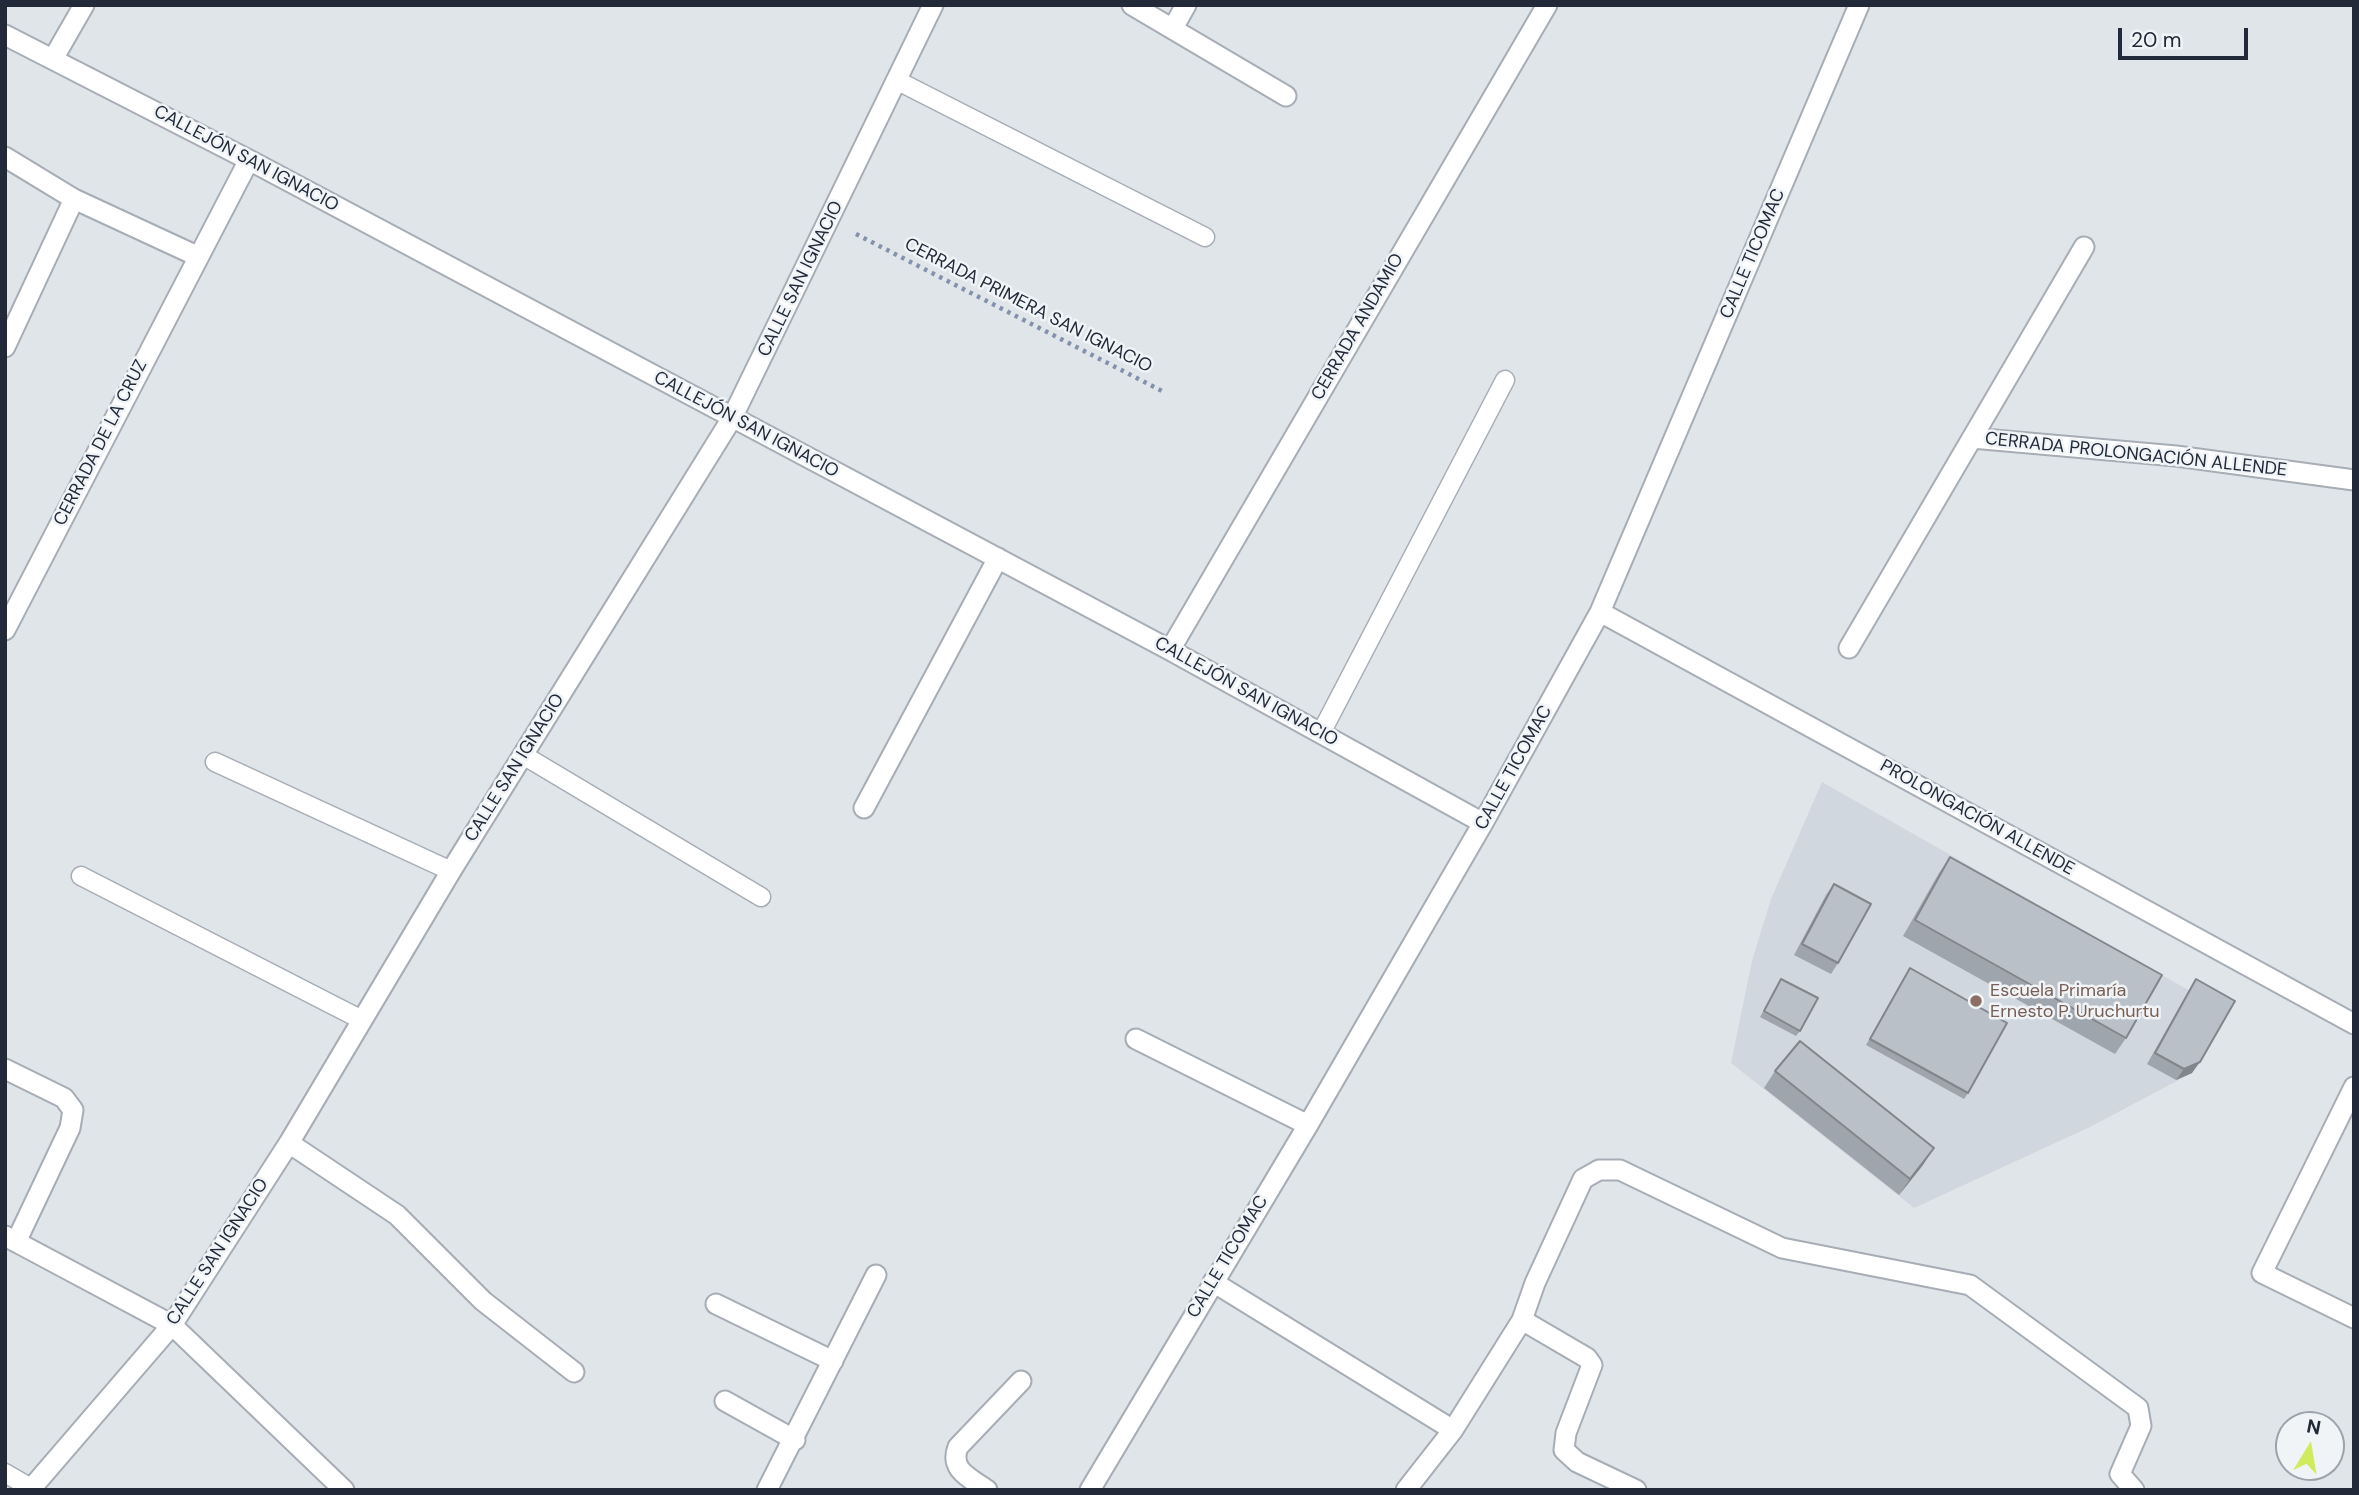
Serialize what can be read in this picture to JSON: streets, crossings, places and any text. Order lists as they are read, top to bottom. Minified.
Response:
{"streets":{"street":["CALLEJÓN SAN IGNACIO","CALLE TICOMAC","CALLE SAN IGNACIO","CERRADA ANDAMIO","CERRADA DE LA CRUZ","CERRADA PROLONGACIÓN ALLENDE","PROLONGACIÓN ALLENDE"],"path":["CERRADA PRIMERA SAN IGNACIO"]},"crossings":[["CALLEJÓN SAN IGNACIO","CALLE TICOMAC"],["CALLEJÓN SAN IGNACIO","CALLE SAN IGNACIO"],["CALLEJÓN SAN IGNACIO","CERRADA ANDAMIO"],["CALLEJÓN SAN IGNACIO","CERRADA DE LA CRUZ"],["CALLE TICOMAC","PROLONGACIÓN ALLENDE"]],"places":["Escuela Primaría Ernesto P. Uruchurtu"],"scale_bar":"20 m","north":"top"}
